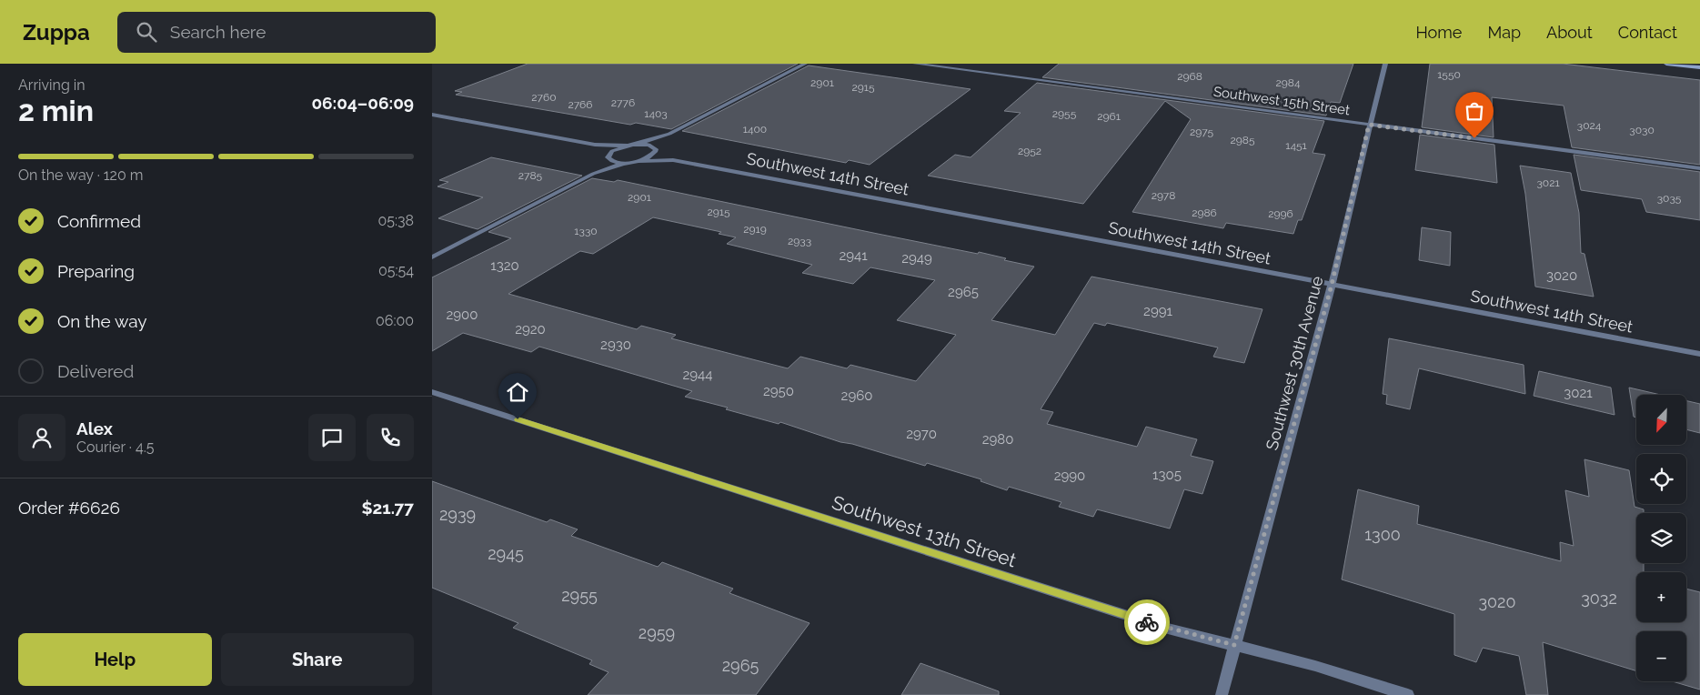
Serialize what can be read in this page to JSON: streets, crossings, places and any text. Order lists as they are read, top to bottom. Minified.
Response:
{"streets":{"street":["Southwest 15th Street","Southwest 14th Street","Southwest 30th Avenue","Southwest 13th Street"]},"crossings":[["Southwest 15th Street","Southwest 30th Avenue"],["Southwest 14th Street","Southwest 30th Avenue"],["Southwest 30th Avenue","Southwest 13th Street"]],"house_numbers":["1550","2968","2901","2984","2915","2760","2776","2766","1403","2955","2961","3024","1400","3030","2975","2985","1451","2952","2785","3021","2978","2901","3035","2915","2986","2996","2919","1330","2933","2941","2949","1320","3020","2965","2991","2900","2920","2930","2944","2950","3021","2960","2970","2980","1305","2990","2939","1300","2945","2955","3032","3020","2959","2965"],"north":"bottom left","page":{"header":"Zuppa","search":"Search here","nav":["Home","Map","About","Contact"],"heading":["2 min","Arriving in","06:04–06:09"],"panel":["Alex","Courier · 4.5","Order #6626","$21.77"],"bar":"On the way · 120 m","list":[["Confirmed","05:38"],["Preparing","05:54"],["On the way","06:00"],"Delivered"],"map_buttons":["+","−"],"buttons":["Help","Share"]}}
